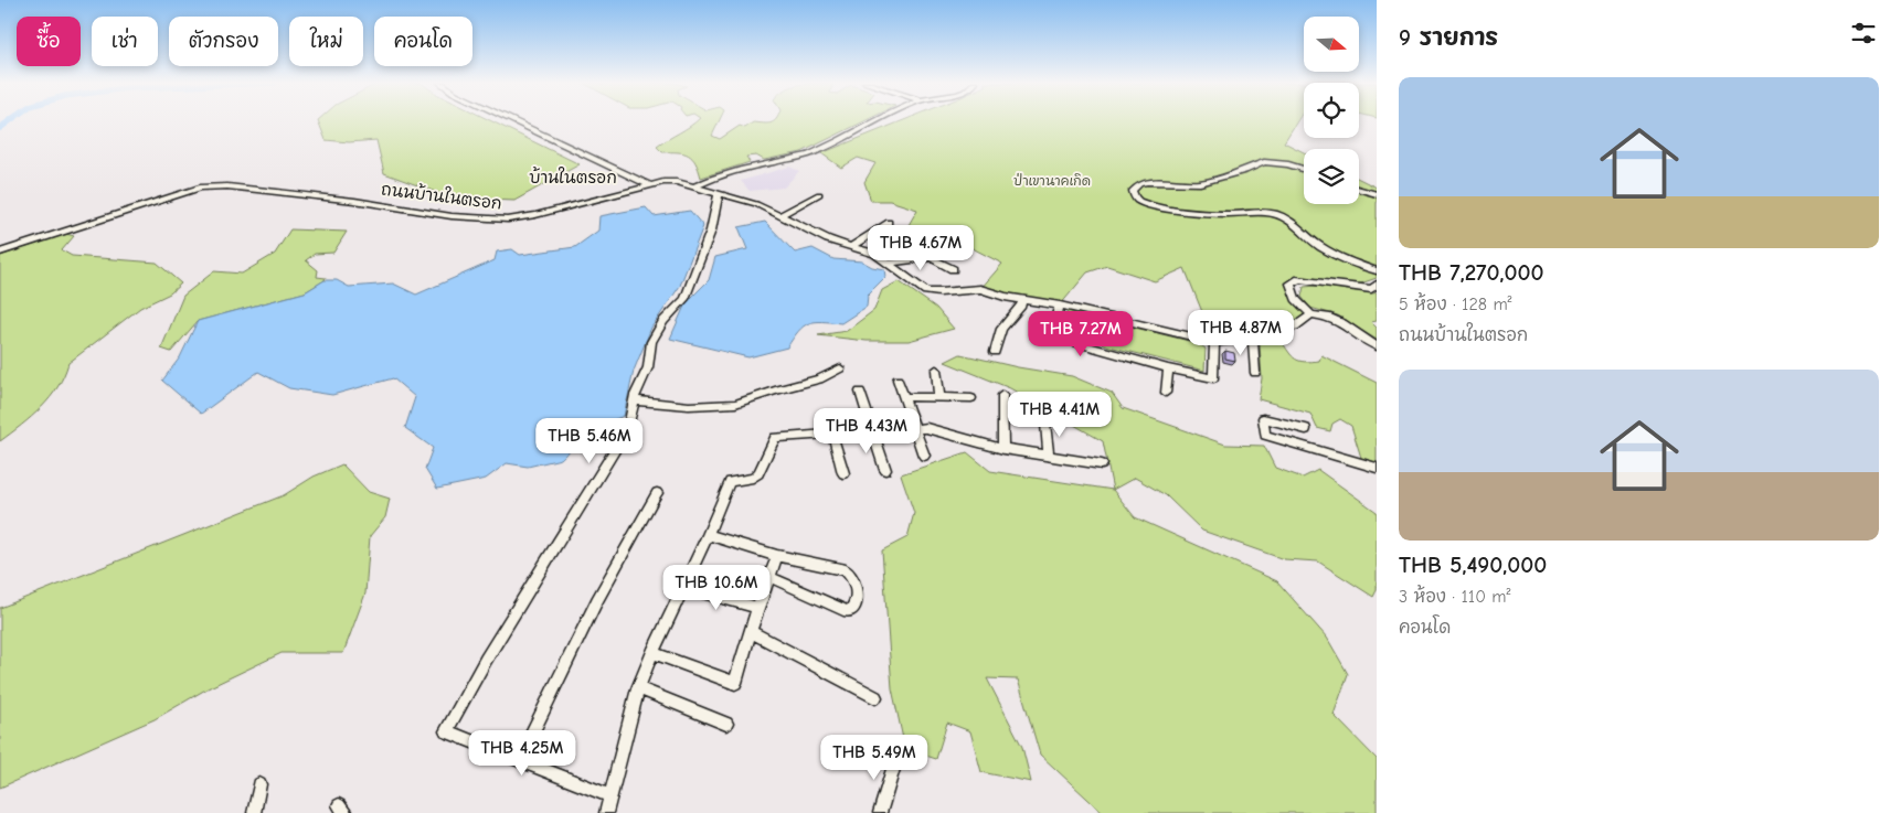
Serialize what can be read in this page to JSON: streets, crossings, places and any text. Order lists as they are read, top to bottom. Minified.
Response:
{"streets":{"street":["ถนนบ้านในตรอก"]},"districts":["บ้านในตรอก"],"parks":["ป่าเขานาคเกิด"],"north":"right","page":{"heading":"9 รายการ","chip":["ซื้อ","เช่า","ตัวกรอง","ใหม่","คอนโด"],"list":[{"name":"THB 7,270,000","note":"5 ห้อง · 128 m² · ถนนบ้านในตรอก"},{"name":"THB 5,490,000","note":"3 ห้อง · 110 m² · คอนโด"}],"price":["THB 4.67M","THB 4.87M","THB 7.27M","THB 4.41M","THB 4.43M","THB 5.46M","THB 10.6M","THB 4.25M","THB 5.49M"]}}
